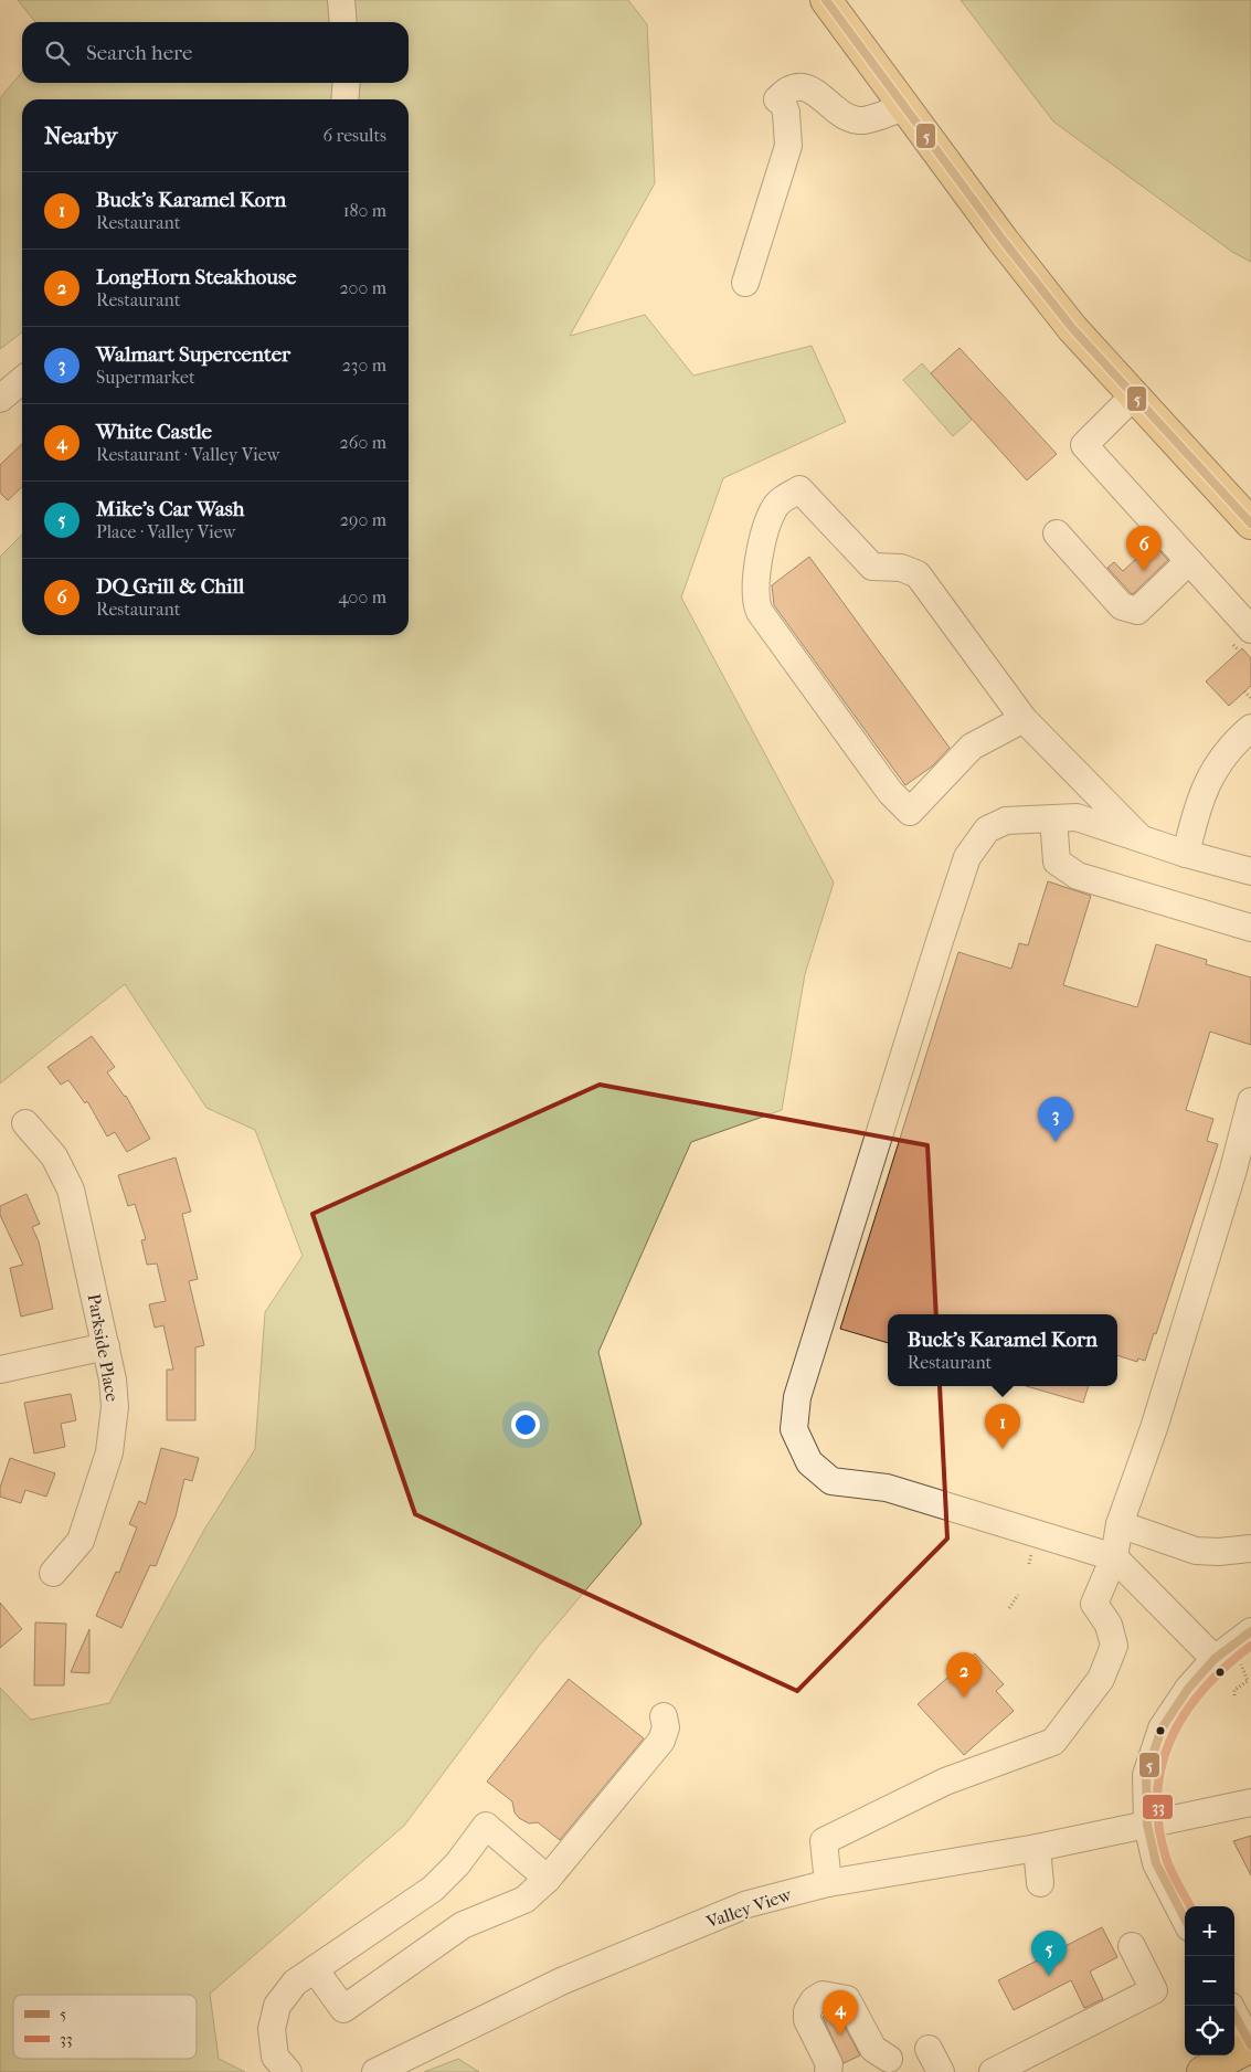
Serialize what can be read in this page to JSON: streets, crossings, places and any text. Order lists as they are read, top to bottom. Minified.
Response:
{"streets":{"street":["Parkside Place","Valley View"]},"lines":["transit line 5","transit line 33"],"legend":["5","33"],"page":{"search":"Search here","heading":["Nearby","6 results"],"list":[{"mark":"1","name":"Buck's Karamel Korn","note":"Restaurant","value":"180 m"},{"mark":"2","name":"LongHorn Steakhouse","note":"Restaurant","value":"200 m"},{"mark":"3","name":"Walmart Supercenter","note":"Supermarket","value":"230 m"},{"mark":"4","name":"White Castle","note":"Restaurant · Valley View","value":"260 m"},{"mark":"5","name":"Mike's Car Wash","note":"Place · Valley View","value":"290 m"},{"mark":"6","name":"DQ Grill & Chill","note":"Restaurant","value":"400 m"}],"pins":["6","3","1","2","5","4"],"popup":["Buck's Karamel Korn","Restaurant"],"map_buttons":["+","−"]}}
